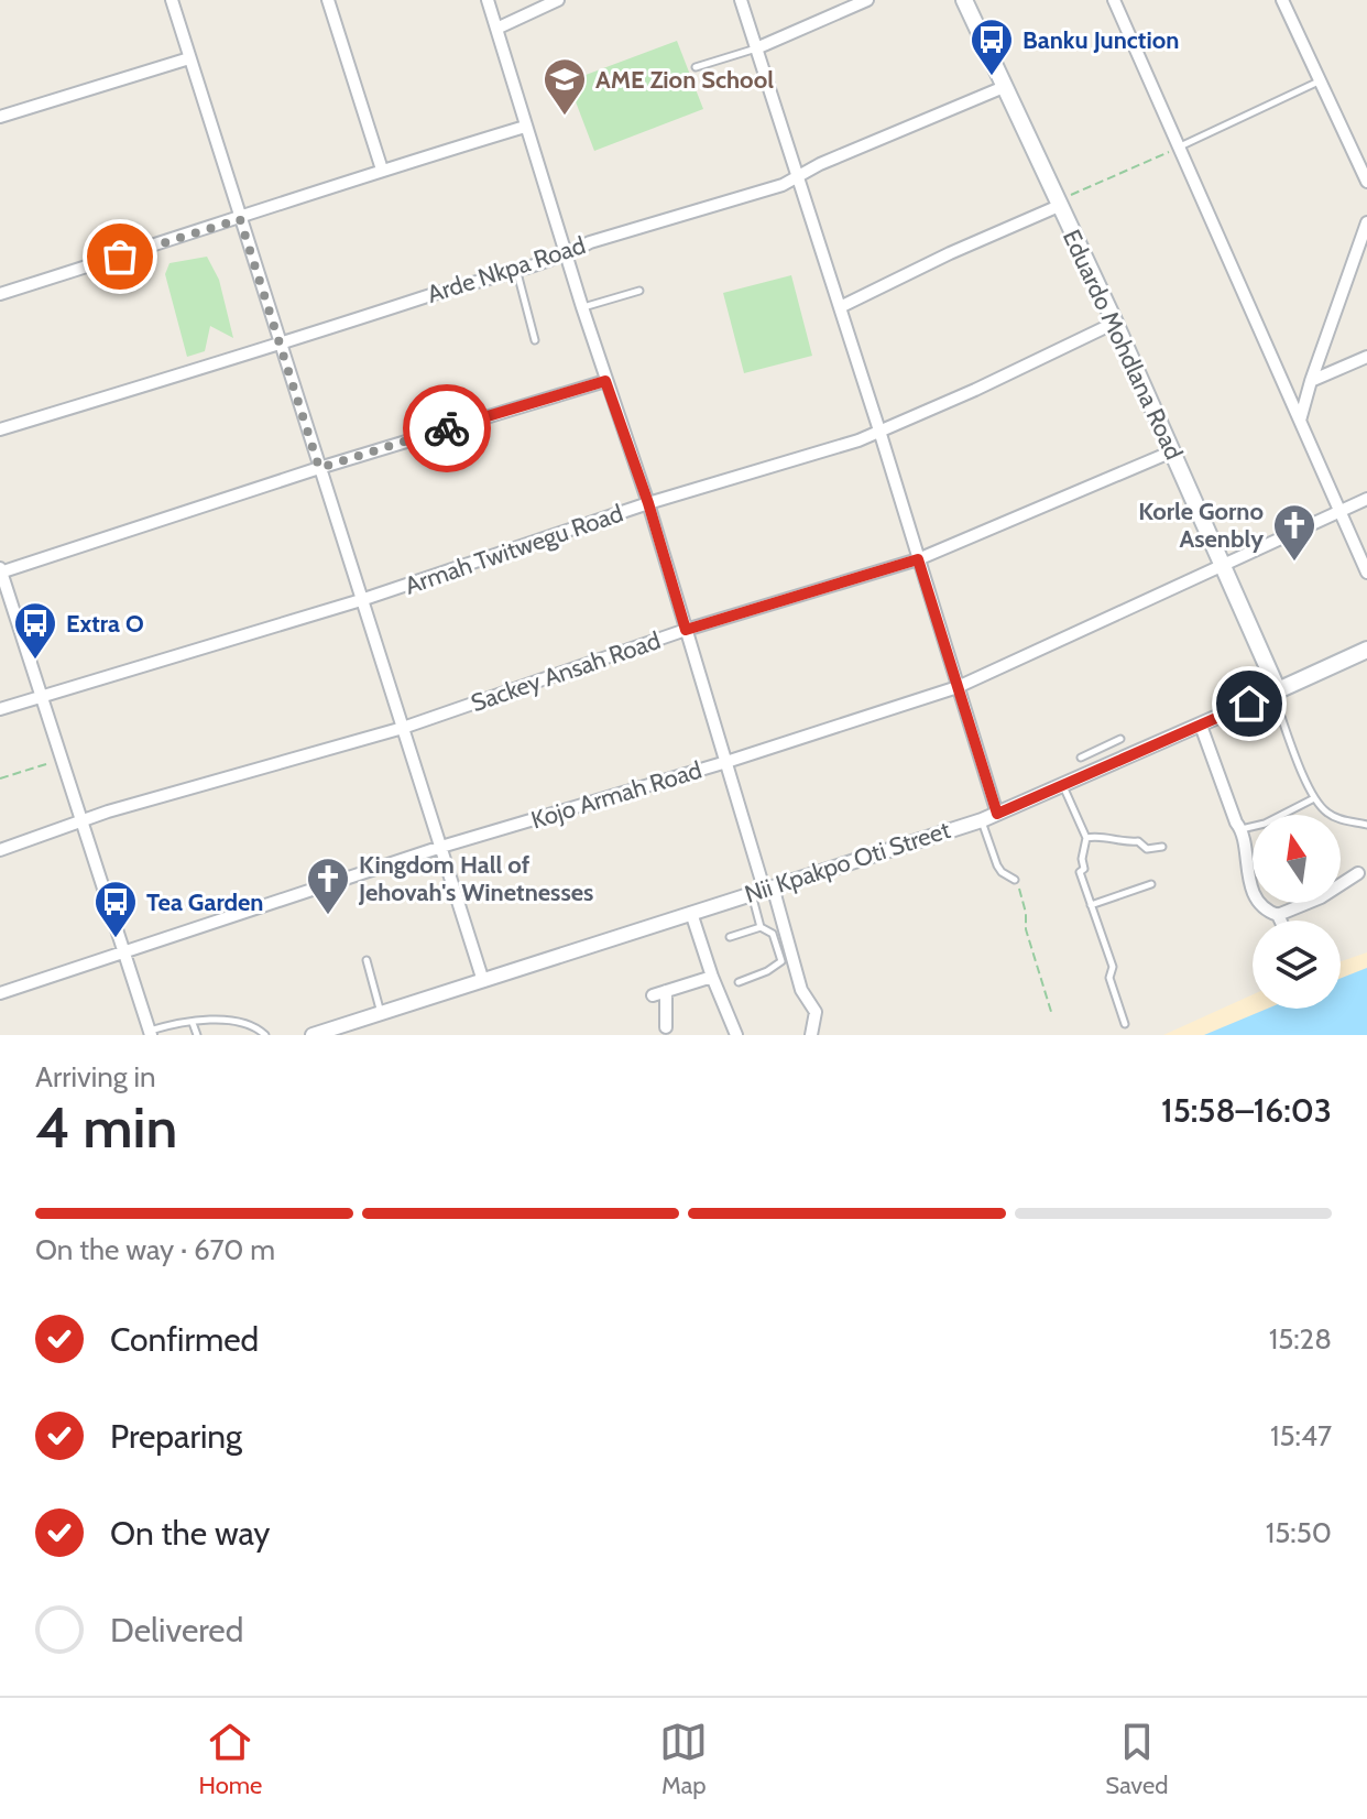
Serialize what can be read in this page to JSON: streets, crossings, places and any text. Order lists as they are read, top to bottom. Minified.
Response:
{"streets":{"main road":["Eduardo Mohdlana Road","Nii Kpakpo Oti Street"],"street":["Arde Nkpa Road","Armah Twitwegu Road","Sackey Ansah Road","Kojo Armah Road"]},"crossings":[["Arde Nkpa Road","Eduardo Mohdlana Road"],["Eduardo Mohdlana Road","Armah Twitwegu Road"],["Eduardo Mohdlana Road","Sackey Ansah Road"],["Eduardo Mohdlana Road","Kojo Armah Road"],["Eduardo Mohdlana Road","Nii Kpakpo Oti Street"]],"places":{"bus stop":["Banku Junction","Extra O","Tea Garden"],"school or university":["AME Zion School"],"church":["Korle Gorno Asenbly","Kingdom Hall of Jehovah's Winetnesses"]},"north":"top","page":{"heading":["4 min","Arriving in","15:58–16:03"],"bar":"On the way · 670 m","list":[["Confirmed","15:28"],["Preparing","15:47"],["On the way","15:50"],"Delivered"],"tabs":["Home","Map","Saved"]}}
